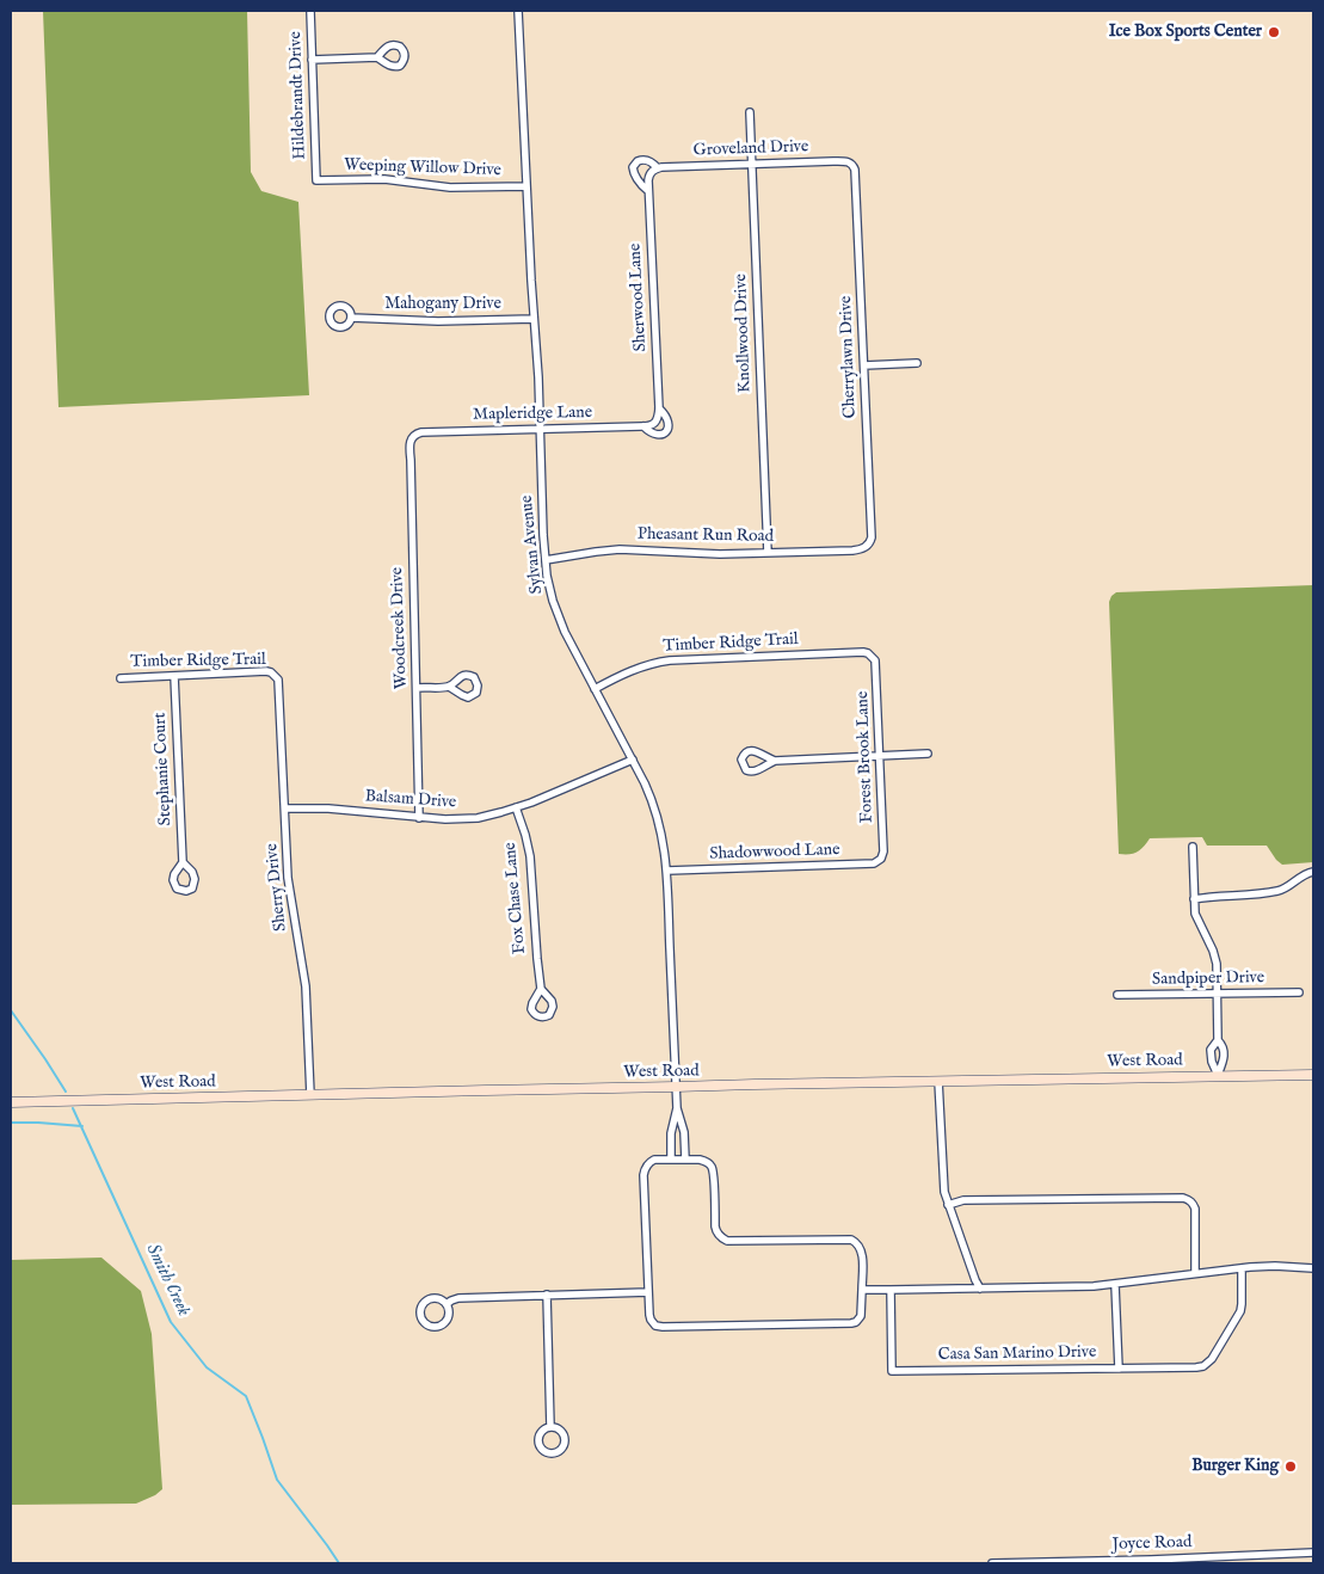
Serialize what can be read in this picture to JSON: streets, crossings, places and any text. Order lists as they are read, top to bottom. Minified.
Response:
{"streets":{"street":["Hildebrandt Drive","Groveland Drive","Weeping Willow Drive","Sherwood Lane","Mahogany Drive","Knollwood Drive","Cherrylawn Drive","Mapleridge Lane","Pheasant Run Road","Sylvan Avenue","Woodcreek Drive","Timber Ridge Trail","Forest Brook Lane","Stephanie Court","Balsam Drive","Shadowwood Lane","Sherry Drive","Fox Chase Lane","Sandpiper Drive","West Road","Casa San Marino Drive","Joyce Road"]},"crossings":[["Hildebrandt Drive","Weeping Willow Drive"],["Groveland Drive","Sherwood Lane"],["Groveland Drive","Knollwood Drive"],["Groveland Drive","Cherrylawn Drive"],["Weeping Willow Drive","Sylvan Avenue"],["Sherwood Lane","Mapleridge Lane"],["Mahogany Drive","Sylvan Avenue"],["Knollwood Drive","Pheasant Run Road"],["Cherrylawn Drive","Pheasant Run Road"],["Mapleridge Lane","Sylvan Avenue"],["Mapleridge Lane","Woodcreek Drive"],["Pheasant Run Road","Sylvan Avenue"],["Sylvan Avenue","Timber Ridge Trail"],["Sylvan Avenue","Balsam Drive"],["Sylvan Avenue","Shadowwood Lane"],["Sylvan Avenue","West Road"],["Woodcreek Drive","Balsam Drive"],["Timber Ridge Trail","Forest Brook Lane"],["Timber Ridge Trail","Stephanie Court"],["Timber Ridge Trail","Sherry Drive"],["Forest Brook Lane","Shadowwood Lane"],["Balsam Drive","Sherry Drive"],["Balsam Drive","Fox Chase Lane"],["Sherry Drive","West Road"]],"water":["Smith Creek"],"places":["Ice Box Sports Center","Burger King"]}
